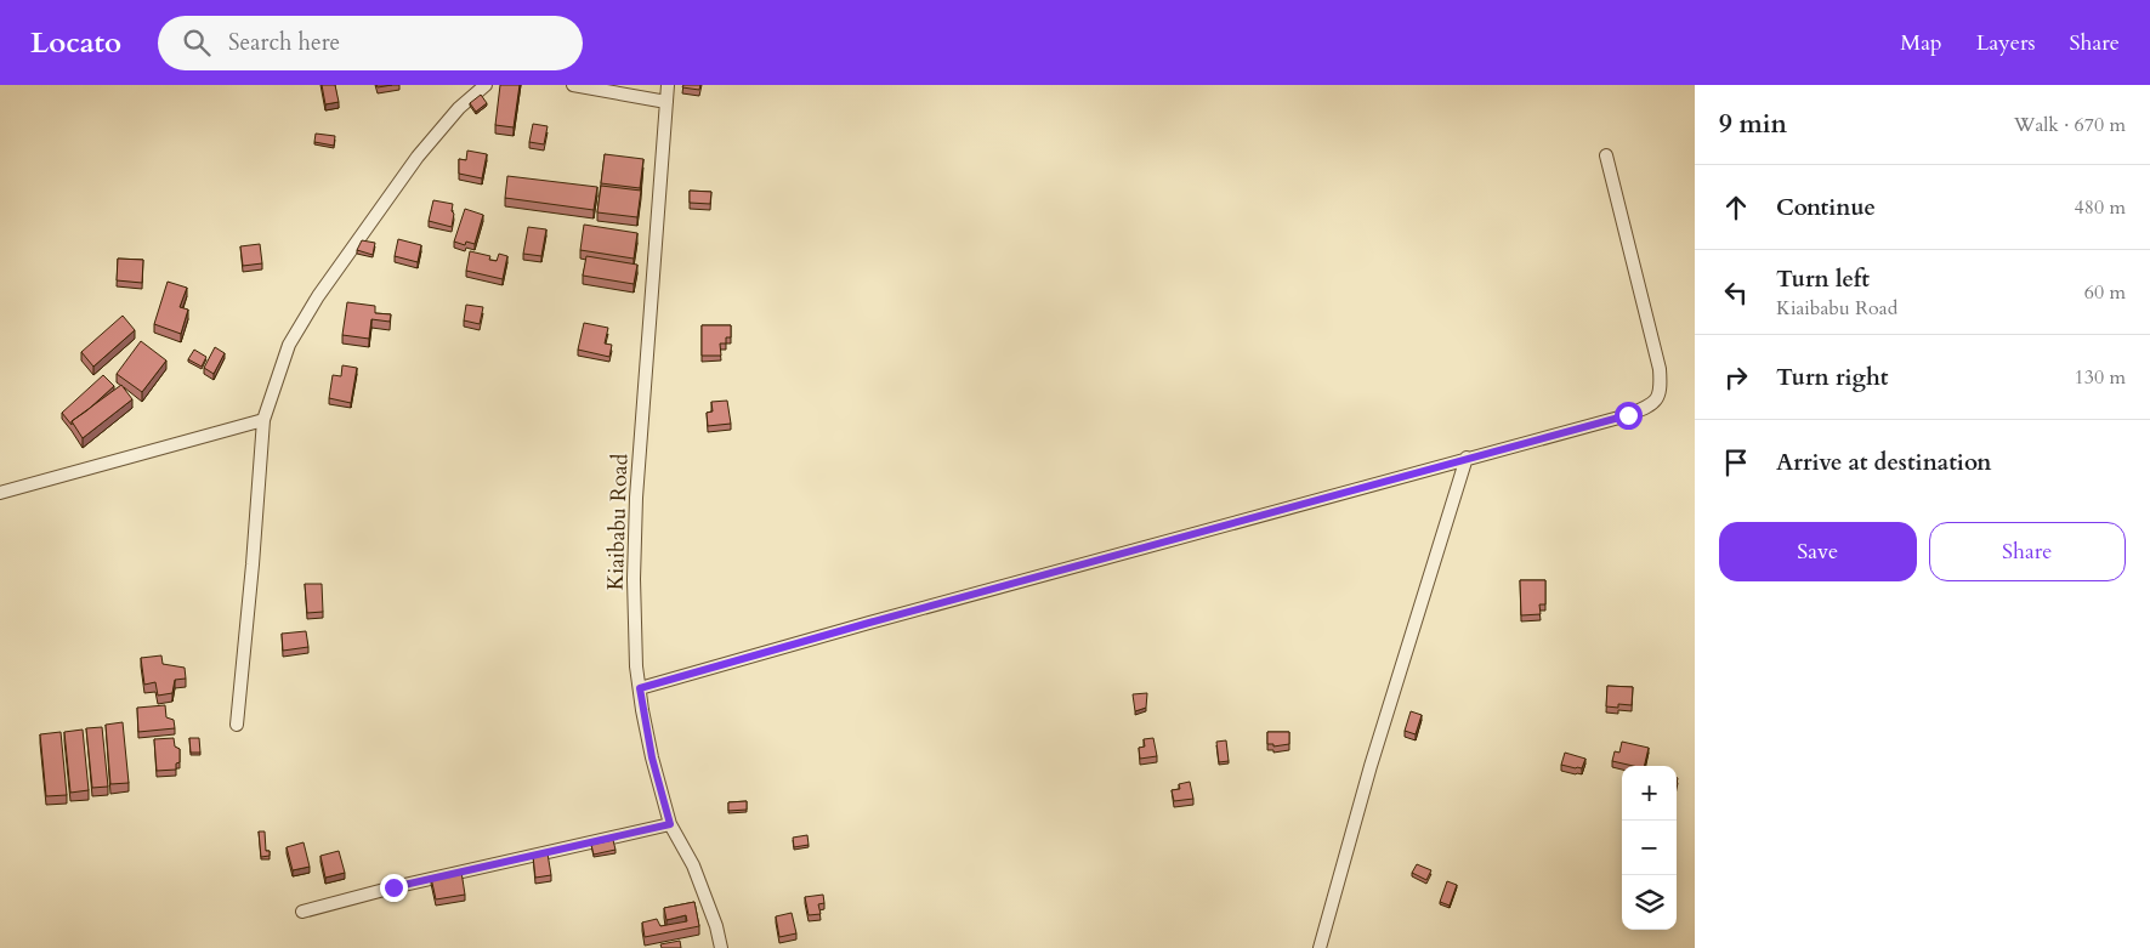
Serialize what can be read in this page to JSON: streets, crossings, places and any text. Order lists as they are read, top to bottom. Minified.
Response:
{"streets":{"street":["Kiaibabu Road"]},"page":{"header":"Locato","search":"Search here","nav":["Map","Layers","Share"],"heading":["9 min","Walk · 670 m"],"list":[["Continue","480 m"],["Turn left","Kiaibabu Road","60 m"],["Turn right","130 m"],"Arrive at destination"],"buttons":["Save","Share"],"map_buttons":["+","−"]}}
